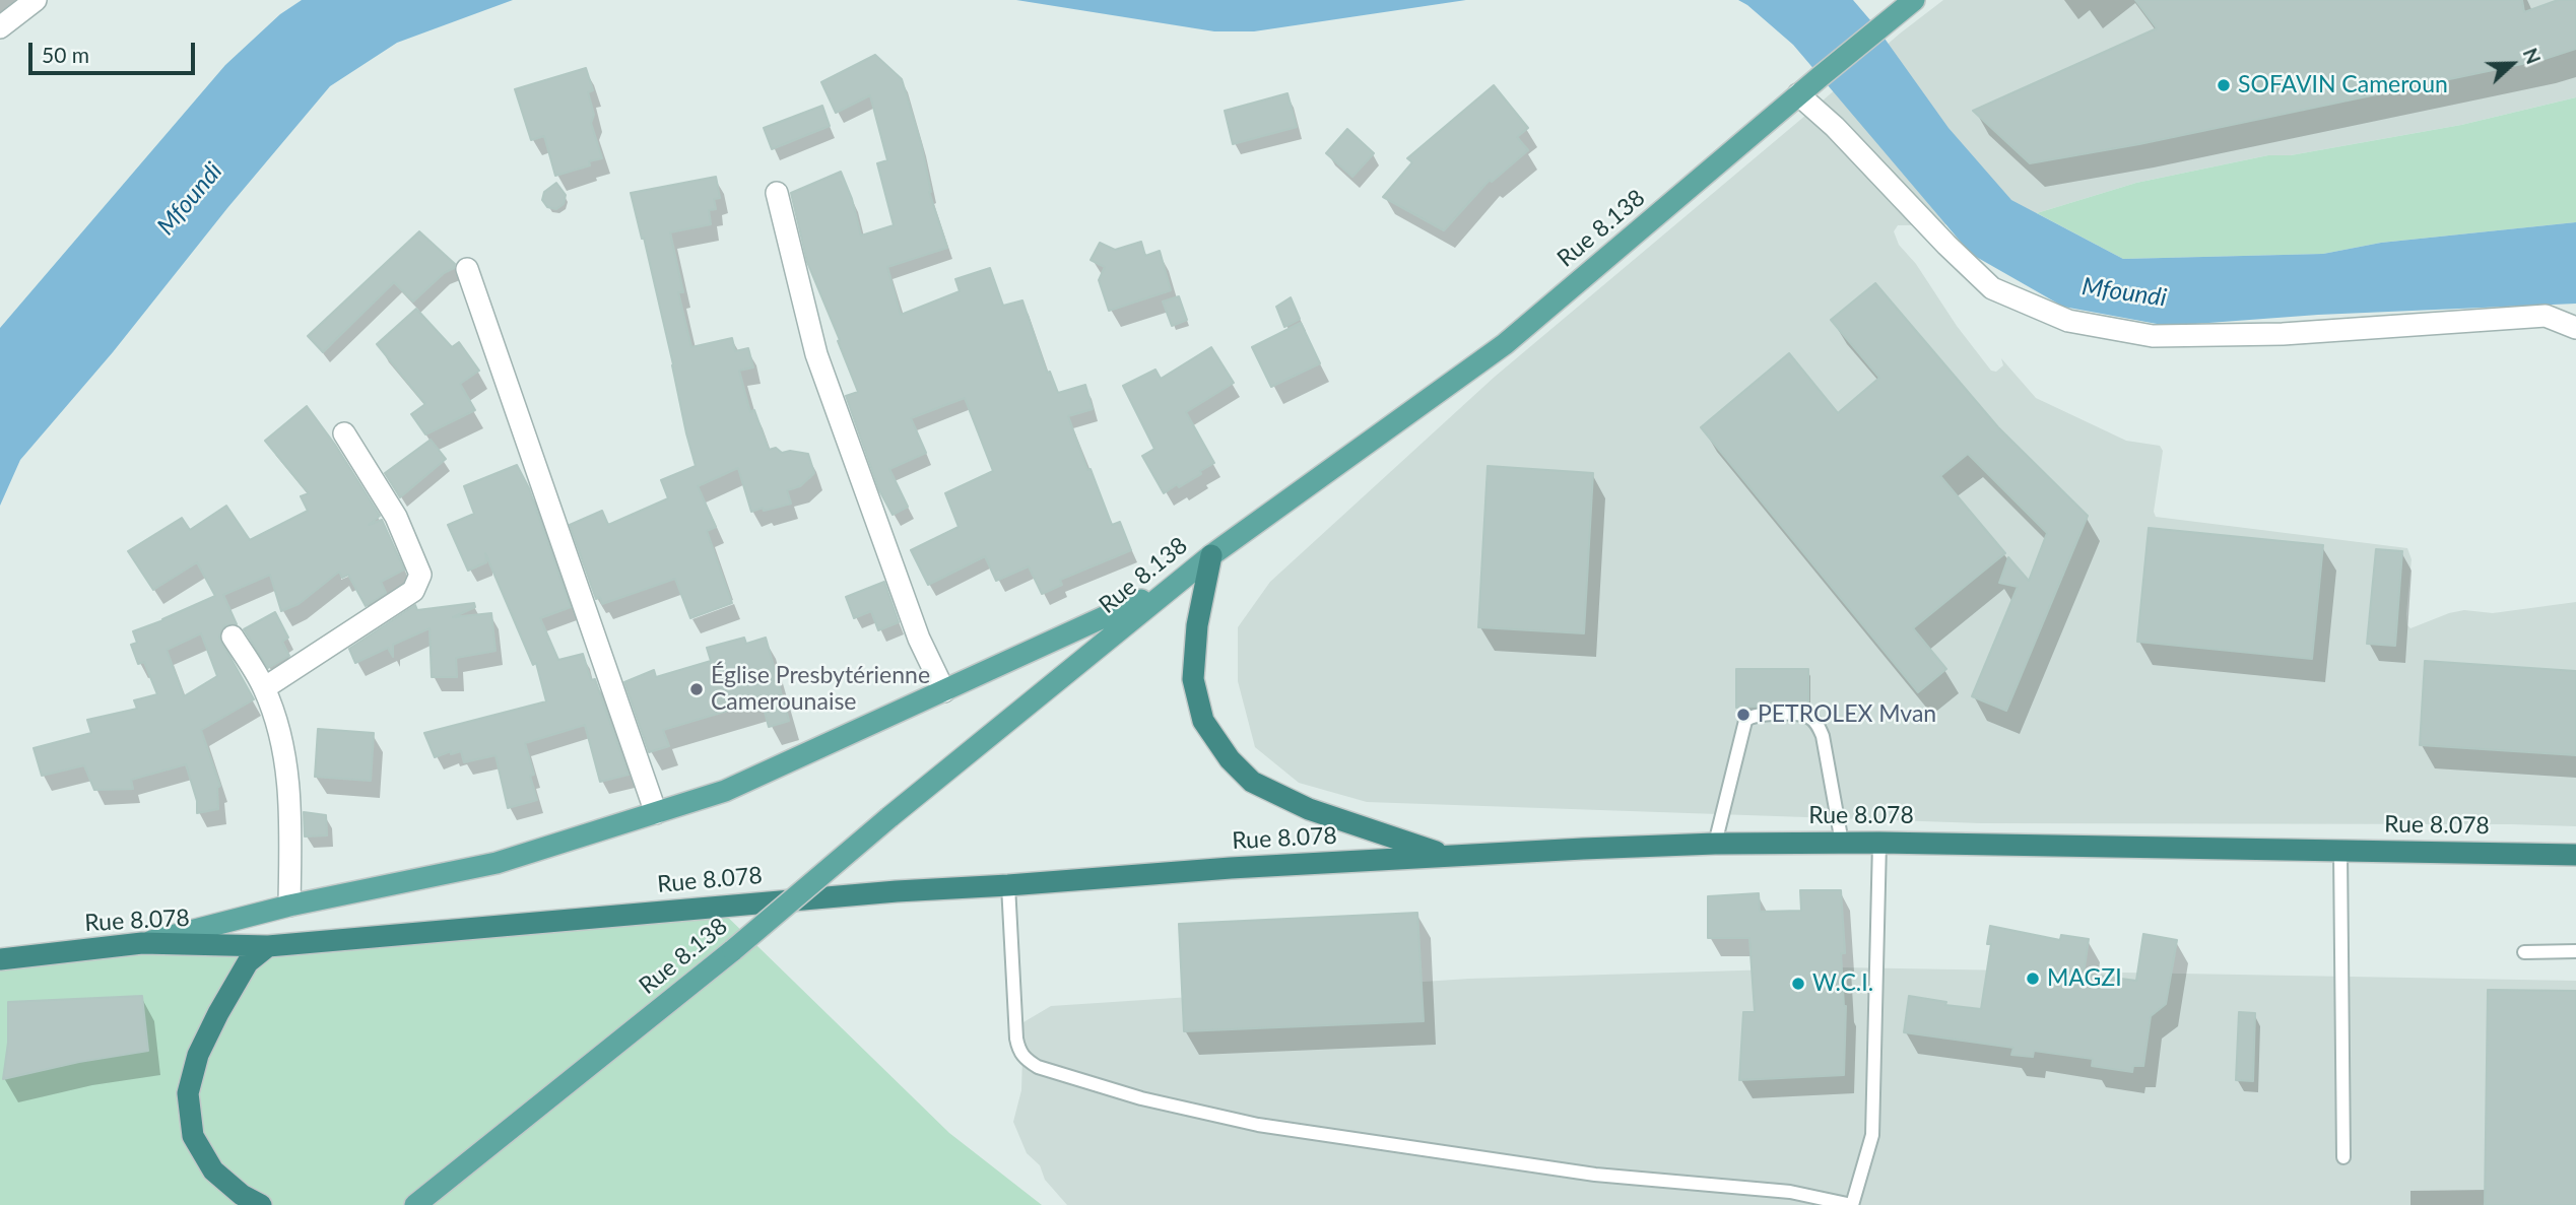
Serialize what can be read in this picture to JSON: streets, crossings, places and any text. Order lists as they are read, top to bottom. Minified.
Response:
{"streets":{"highway":["Rue 8.078"],"main road":["Rue 8.138"]},"water":["Mfoundi"],"places":["SOFAVIN Cameroun","Église Presbytérienne Camerounaise","PETROLEX Mvan","MAGZI","W.C.I."],"scale_bar":"50 m","north":"right"}
